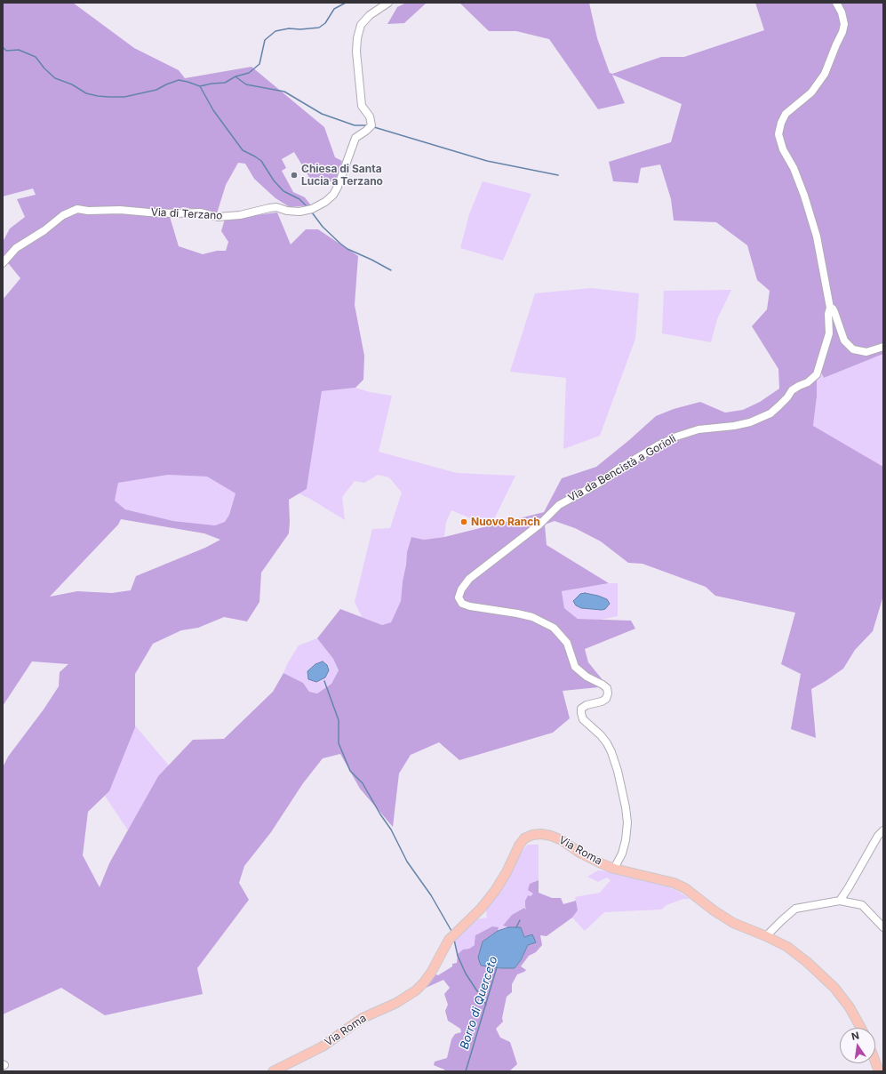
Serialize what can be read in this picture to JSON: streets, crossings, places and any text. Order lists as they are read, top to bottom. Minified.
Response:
{"streets":{"main road":["Via Roma"],"street":["Via di Terzano","Via da Bencistà a Gorioli"]},"crossings":[["Via da Bencistà a Gorioli","Via Roma"]],"water":["Borro di Querceto"],"places":["Chiesa di Santa Lucia a Terzano","Nuovo Ranch"],"north":"top"}
